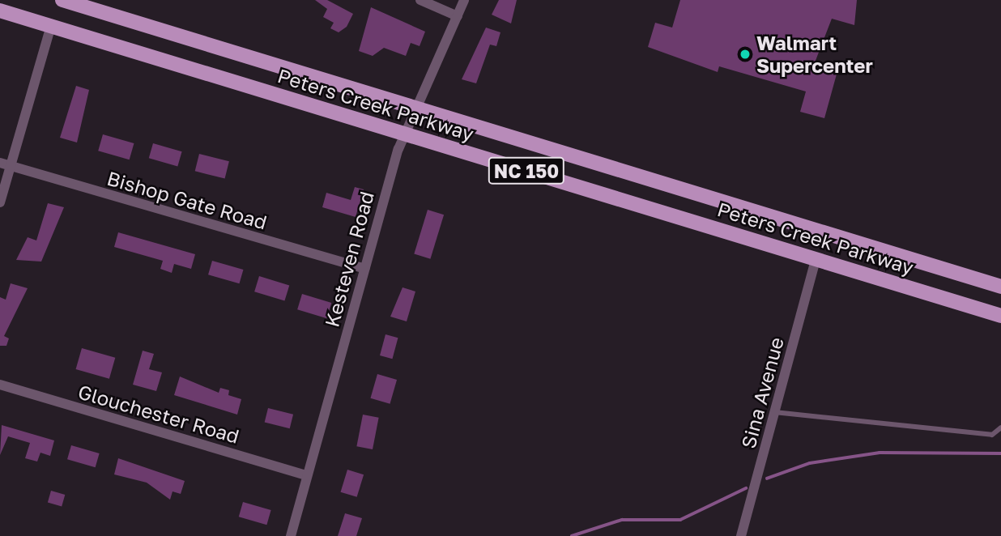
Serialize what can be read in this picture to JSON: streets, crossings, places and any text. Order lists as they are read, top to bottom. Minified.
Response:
{"streets":{"main road":["Peters Creek Parkway","NC 150"],"street":["Bishop Gate Road","Kesteven Road","Sina Avenue","Glouchester Road"]},"crossings":[["Peters Creek Parkway","Kesteven Road"],["Peters Creek Parkway","Sina Avenue"],["Bishop Gate Road","Kesteven Road"],["Kesteven Road","Glouchester Road"]],"places":["Walmart Supercenter"]}
